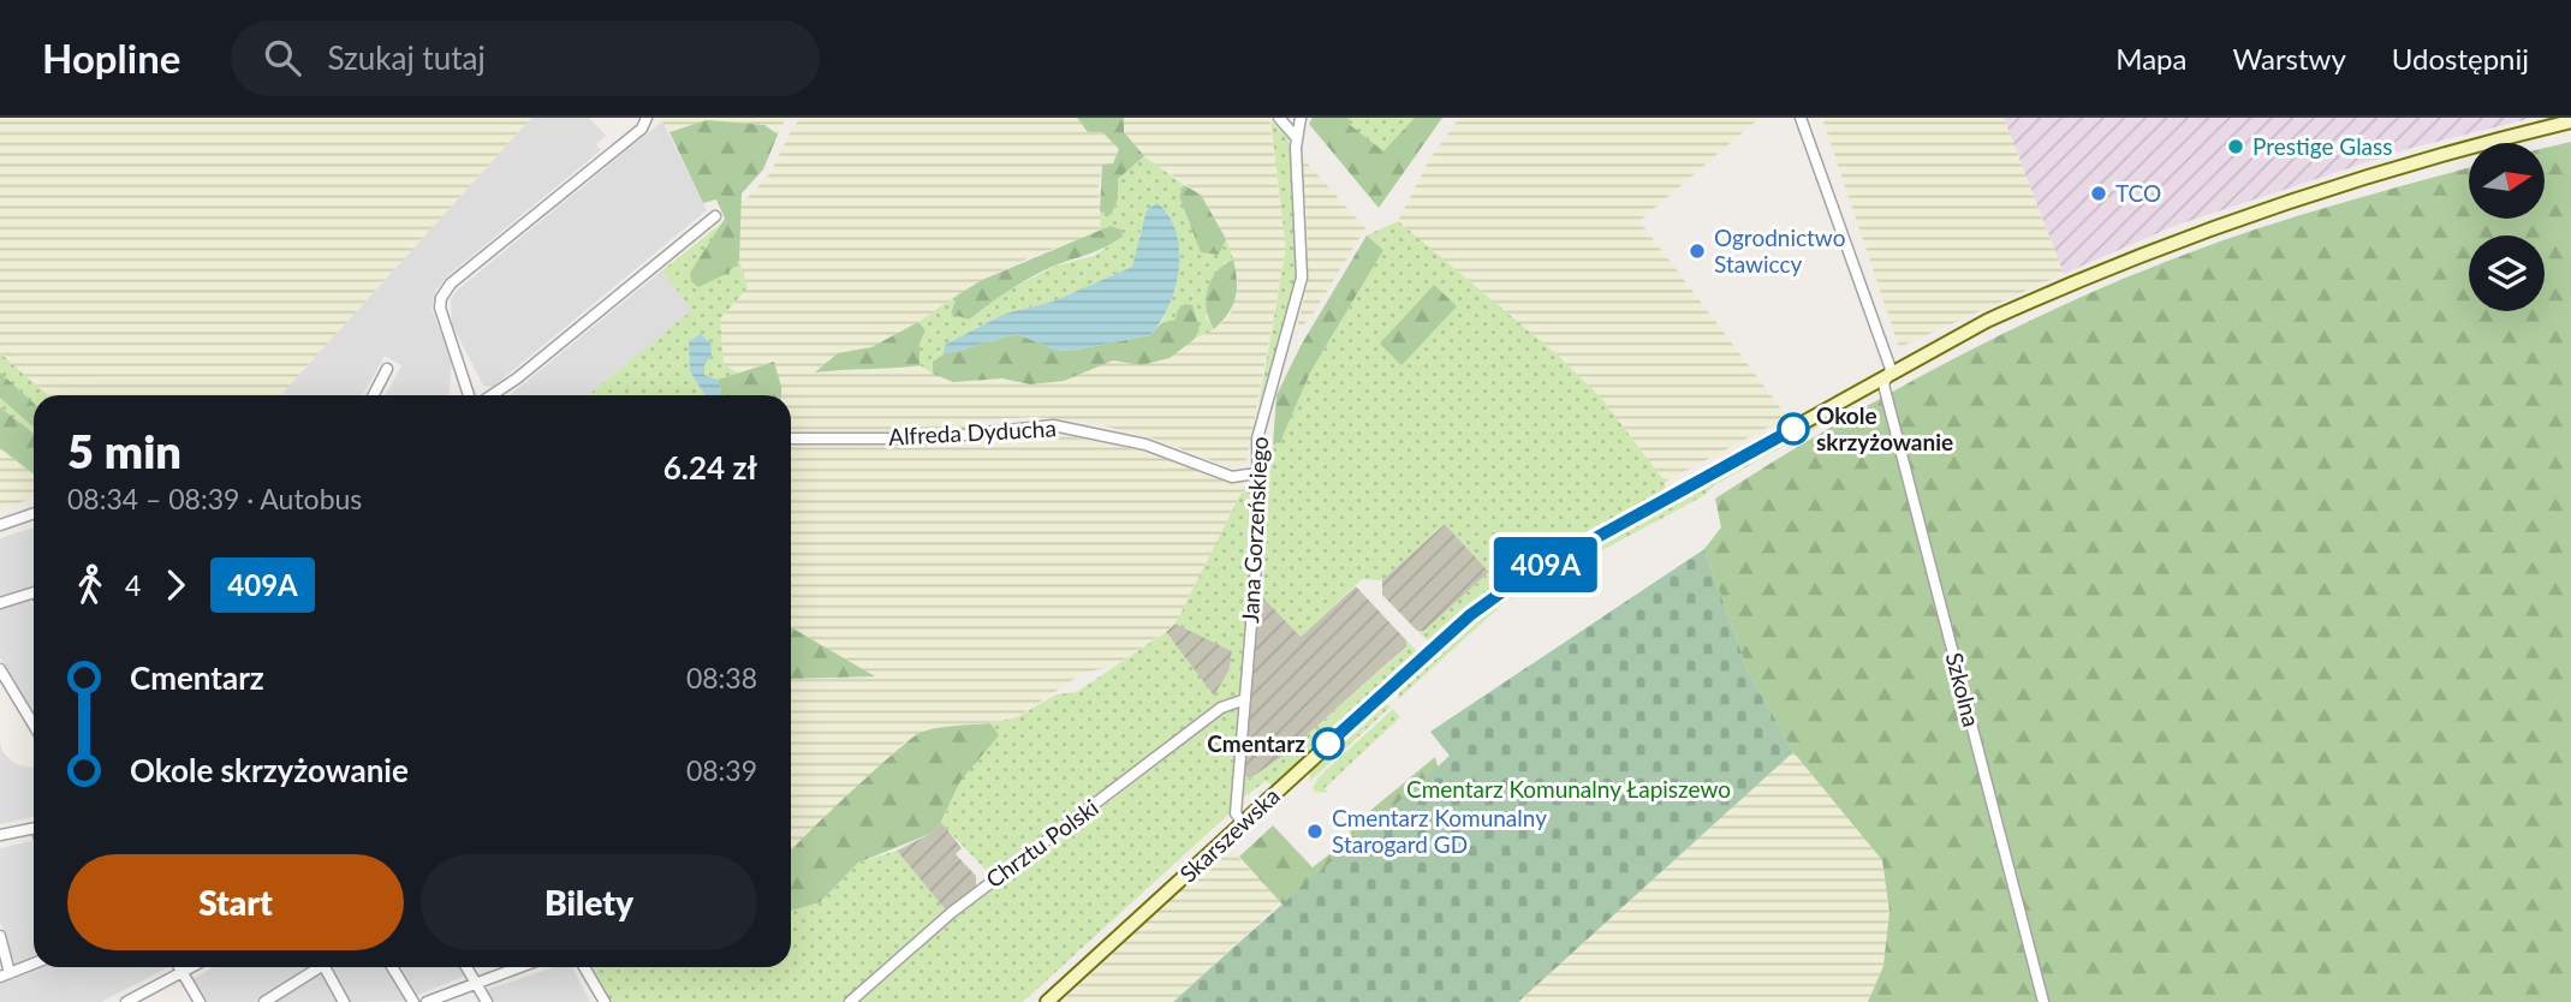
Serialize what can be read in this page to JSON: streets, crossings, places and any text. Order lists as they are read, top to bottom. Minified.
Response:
{"streets":{"main road":["Skarszewska"],"street":["Alfreda Dyducha","Jana Gorzeńskiego","Szkolna","Chrztu Polski"]},"crossings":[["Alfreda Dyducha","Jana Gorzeńskiego"],["Jana Gorzeńskiego","Skarszewska"],["Jana Gorzeńskiego","Chrztu Polski"],["Szkolna","Skarszewska"]],"parks":["Cmentarz Komunalny Łapiszewo"],"places":["Prestige Glass","TCO","Ogrodnictwo Stawiccy","Okole skrzyżowanie","Cmentarz","Cmentarz Komunalny Starogard GD"],"lines":["bus line 409A"],"north":"right","page":{"header":"Hopline","search":"Szukaj tutaj","nav":["Mapa","Warstwy","Udostępnij"],"on_map":"409A","heading":["5 min","08:34 – 08:39 · Autobus","6.24 zł"],"legs":["4","409A"],"list":[{"name":"Cmentarz","value":"08:38"},{"name":"Okole skrzyżowanie","value":"08:39"}],"buttons":["Start","Bilety"]}}
